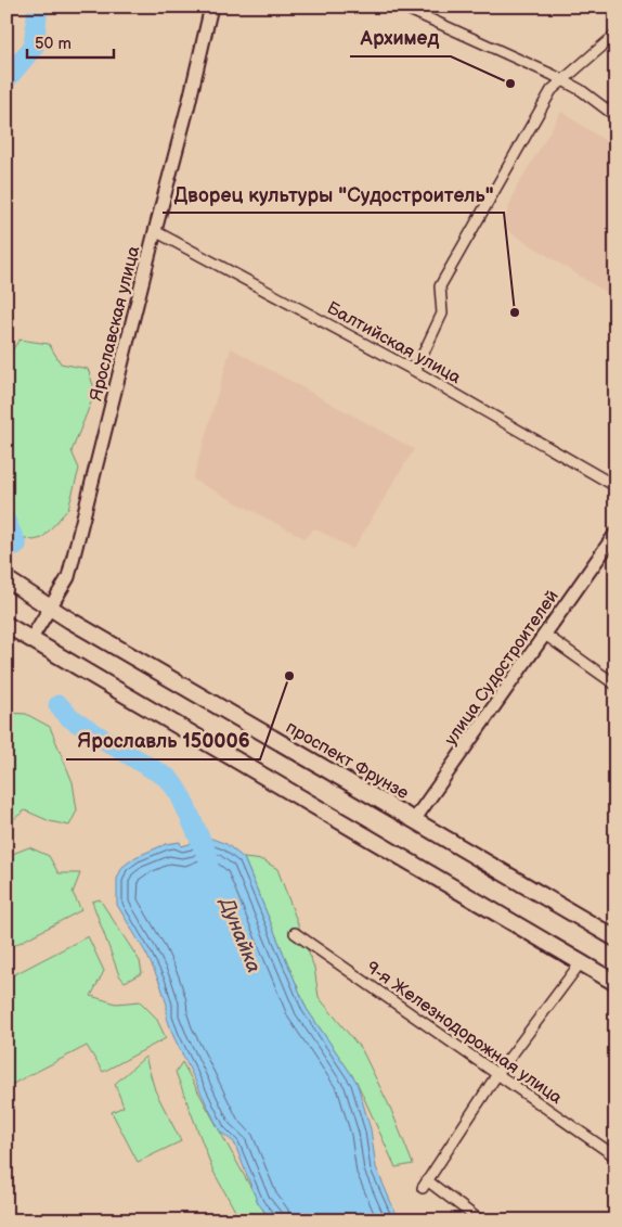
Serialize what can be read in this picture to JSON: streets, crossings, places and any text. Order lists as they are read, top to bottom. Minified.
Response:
{"streets":{"main road":["проспект Фрунзе"],"street":["Ярославская улица","Балтийская улица","улица Судостроителей","9-я Железнодорожная улица"]},"crossings":[["Ярославская улица","Балтийская улица"],["Ярославская улица","проспект Фрунзе"],["улица Судостроителей","проспект Фрунзе"]],"water":["Дунайка"],"places":["Архимед","Дворец культуры \"Судостроитель\"","Ярославль 150006"],"scale_bar":"50 m"}
